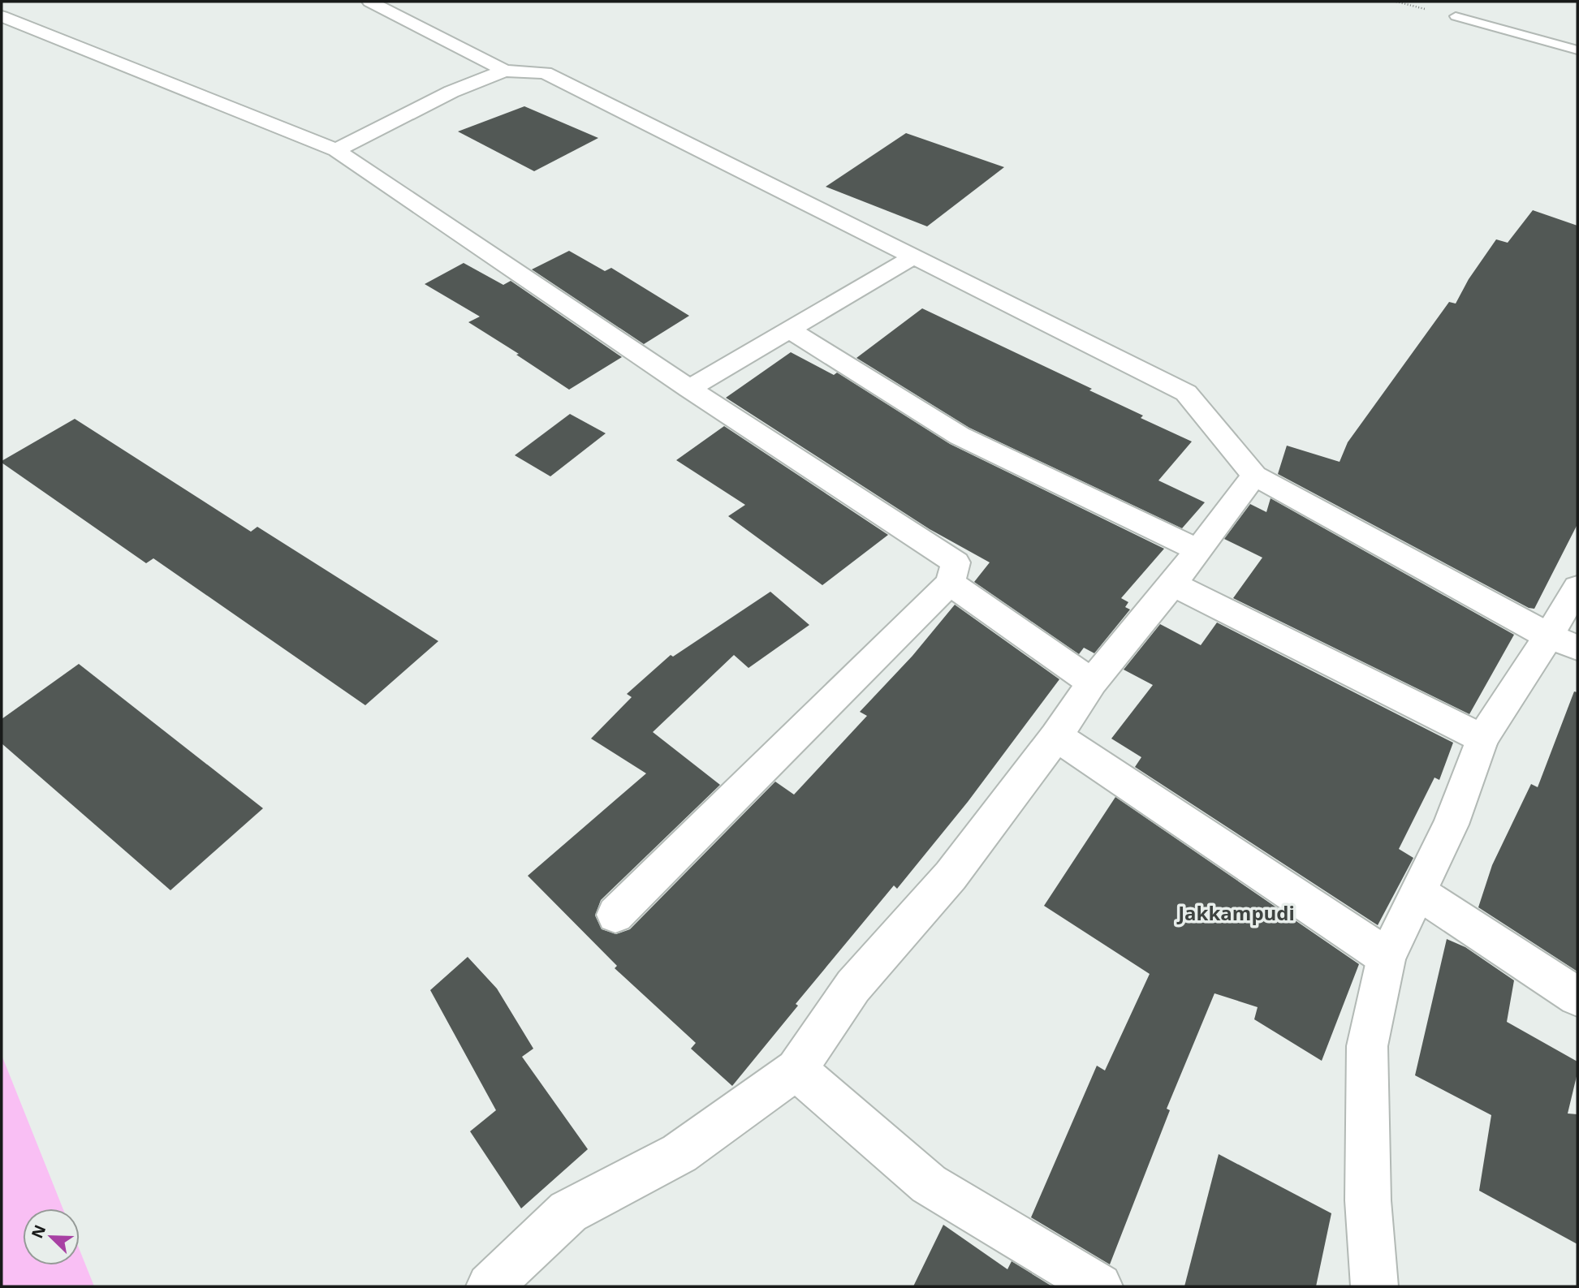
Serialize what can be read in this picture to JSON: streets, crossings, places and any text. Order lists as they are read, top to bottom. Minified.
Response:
{"districts":["Jakkampudi"],"north":"top left"}
